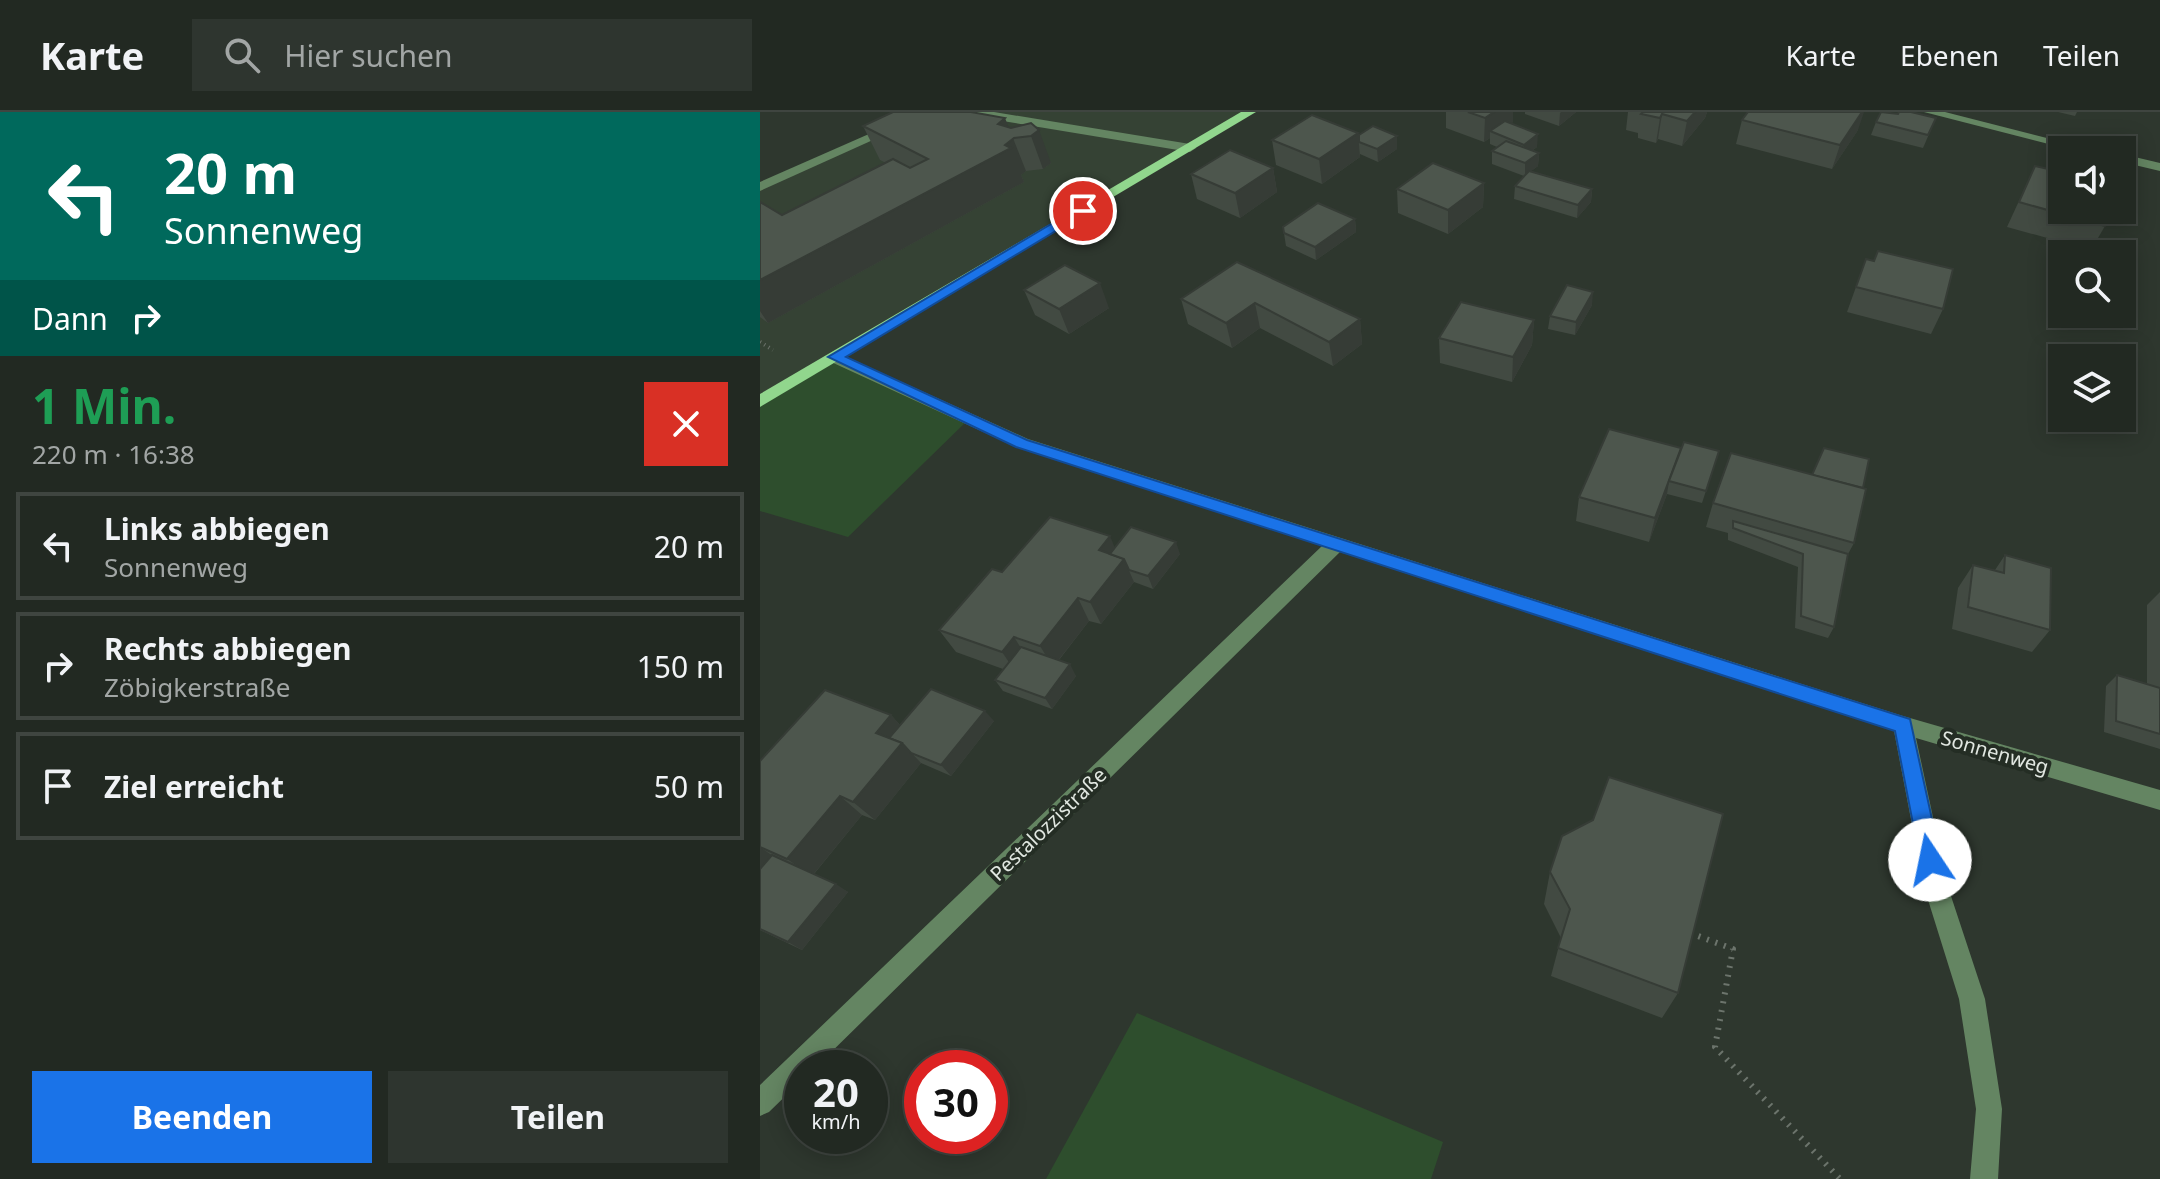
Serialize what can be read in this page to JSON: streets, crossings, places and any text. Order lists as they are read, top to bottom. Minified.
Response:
{"streets":{"street":["Sonnenweg","Pestalozzistraße"]},"crossings":[["Sonnenweg","Pestalozzistraße"]],"page":{"header":"Karte","search":"Hier suchen","nav":["Karte","Ebenen","Teilen"],"turn":["20 m","Sonnenweg"],"then":"Dann","heading":["1 Min.","220 m · 16:38"],"list":[{"name":"Links abbiegen","note":"Sonnenweg","value":"20 m"},{"name":"Rechts abbiegen","note":"Zöbigkerstraße","value":"150 m"},{"name":"Ziel erreicht","value":"50 m"}],"speed":"20 km/h","limit":"30","buttons":["Beenden","Teilen"]}}
